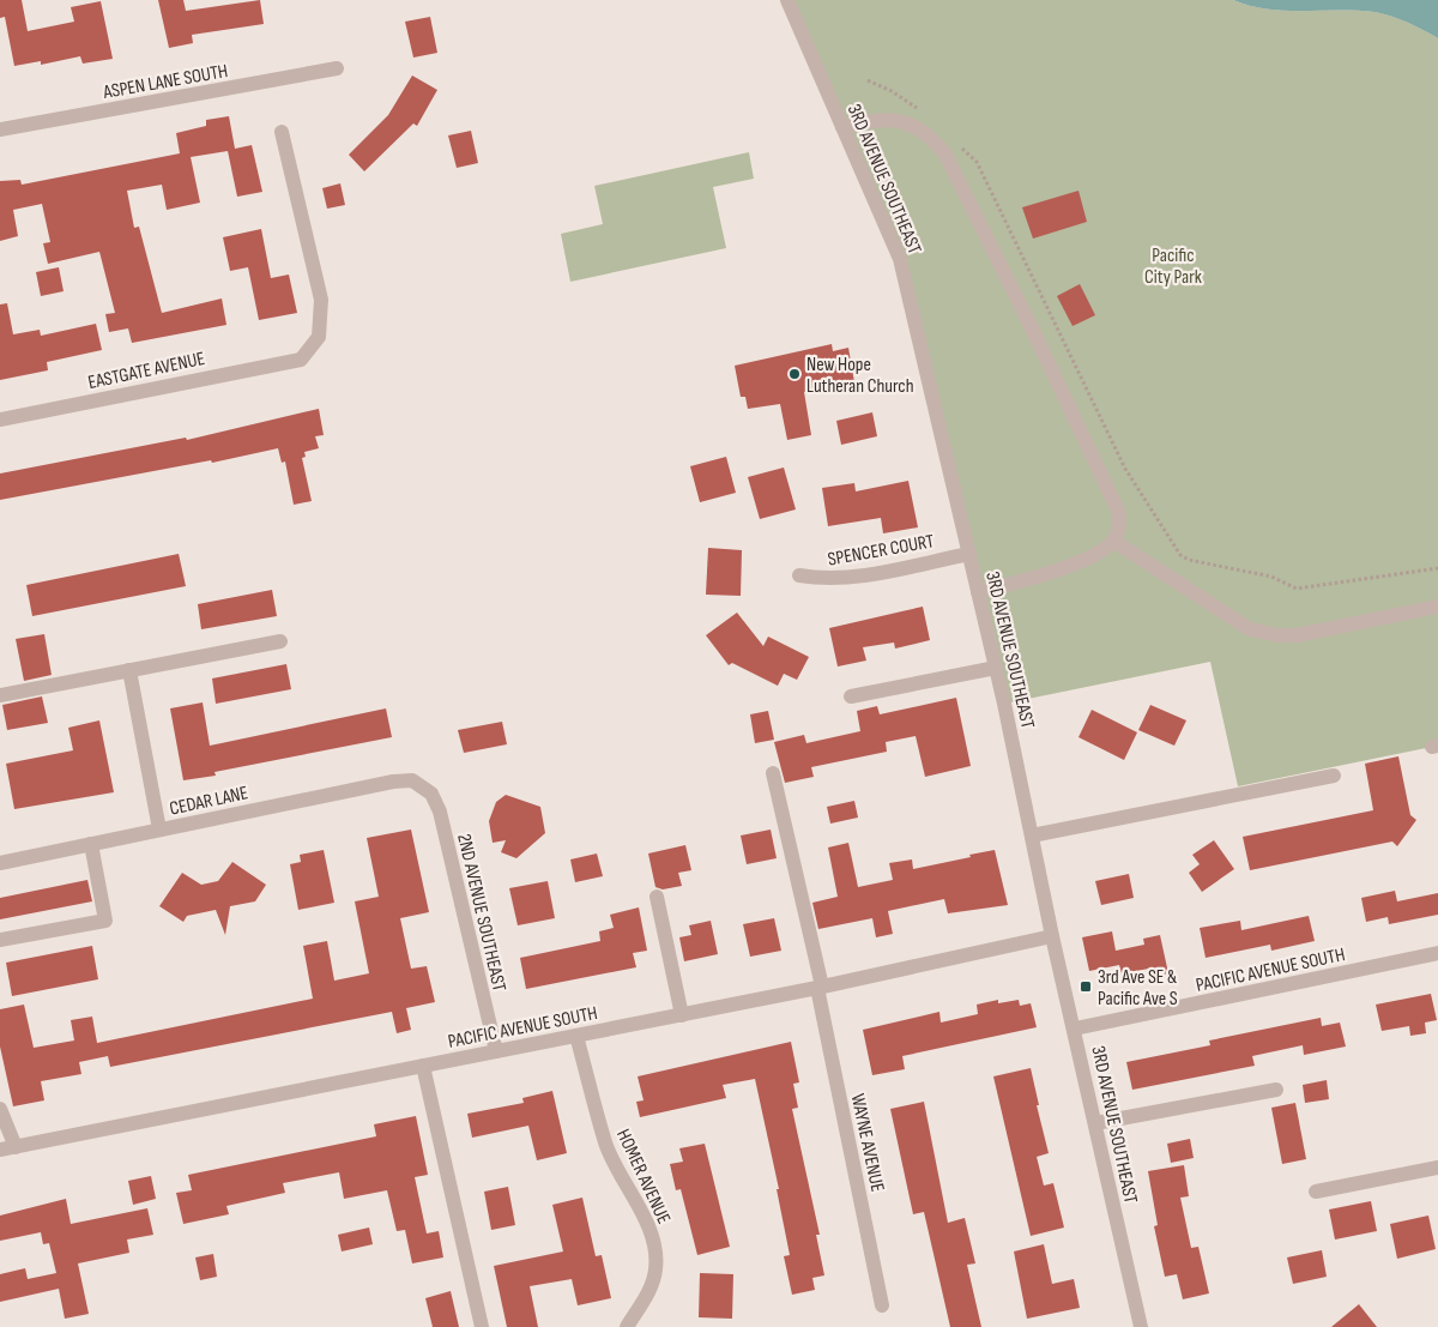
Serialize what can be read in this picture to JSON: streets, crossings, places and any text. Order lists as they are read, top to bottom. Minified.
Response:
{"streets":{"street":["ASPEN LANE SOUTH","3RD AVENUE SOUTHEAST","EASTGATE AVENUE","SPENCER COURT","CEDAR LANE","2ND AVENUE SOUTHEAST","PACIFIC AVENUE SOUTH","WAYNE AVENUE","HOMER AVENUE"]},"crossings":[["3RD AVENUE SOUTHEAST","SPENCER COURT"],["3RD AVENUE SOUTHEAST","PACIFIC AVENUE SOUTH"],["CEDAR LANE","2ND AVENUE SOUTHEAST"],["2ND AVENUE SOUTHEAST","PACIFIC AVENUE SOUTH"],["PACIFIC AVENUE SOUTH","WAYNE AVENUE"],["PACIFIC AVENUE SOUTH","HOMER AVENUE"]],"parks":["Pacific City Park"],"places":{"other":["New Hope Lutheran Church"],"transit":["3rd Ave SE & Pacific Ave S"]}}
